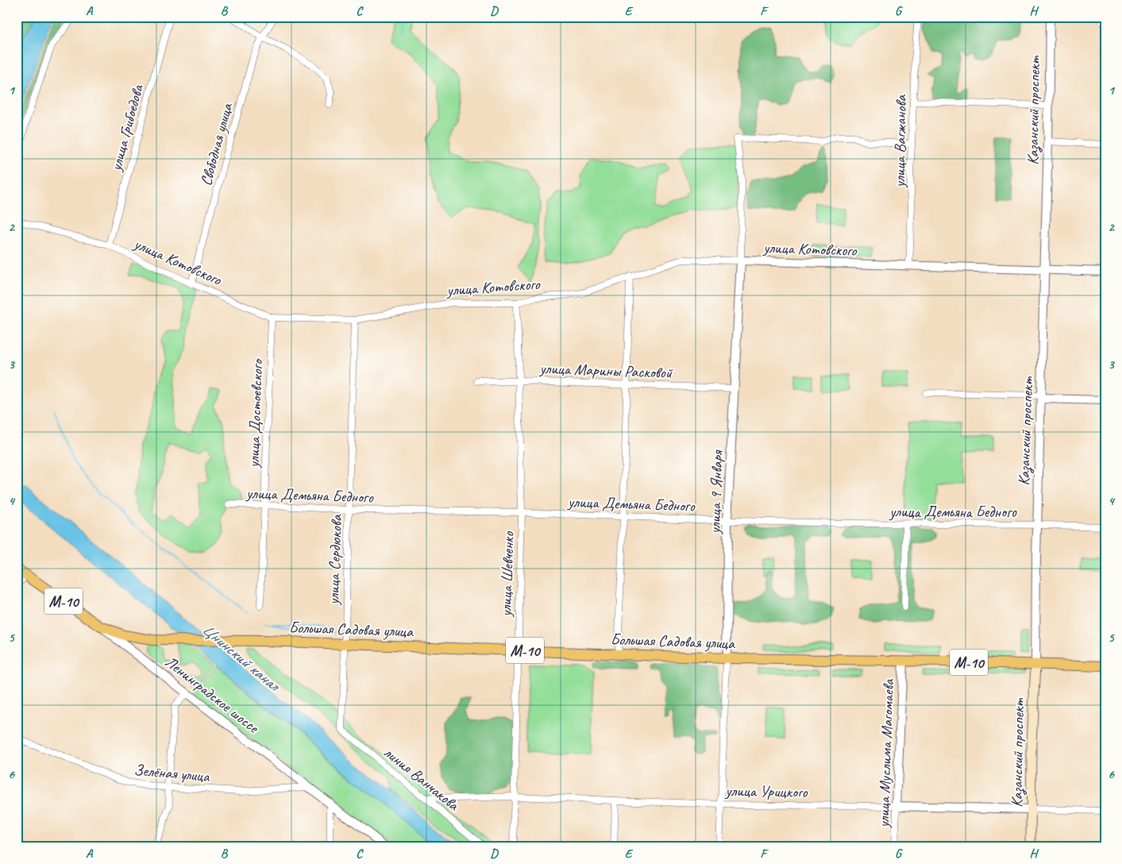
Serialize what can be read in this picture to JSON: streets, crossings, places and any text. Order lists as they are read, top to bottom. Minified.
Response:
{"streets":{"highway":["М-10","Большая Садовая улица","Ленинградское шоссе"],"main road":["Казанский проспект"],"street":["улица Грибоедова","улица Вагжанова","Свободная улица","улица Котовского","улица Марины Расковой","улица Достоевского","улица 9 Января","улица Демьяна Бедного","улица Сердюкова","улица Шевченко","улица Муслима Магомаева","Зелёная улица","линия Ванчакова","улица Урицкого"]},"crossings":[["Казанский проспект","улица Котовского"],["Казанский проспект","улица Демьяна Бедного"],["Казанский проспект","Большая Садовая улица"],["Казанский проспект","улица Урицкого"],["улица Грибоедова","улица Котовского"],["улица Вагжанова","улица Котовского"],["улица Вагжанова","улица 9 Января"],["Свободная улица","улица Котовского"],["улица Котовского","улица Достоевского"],["улица Котовского","улица 9 Января"],["улица Котовского","улица Сердюкова"],["улица Котовского","улица Шевченко"],["улица Марины Расковой","улица 9 Января"],["улица Марины Расковой","улица Шевченко"],["улица Достоевского","улица Демьяна Бедного"],["улица 9 Января","улица Демьяна Бедного"],["улица 9 Января","Большая Садовая улица"],["улица 9 Января","улица Урицкого"],["улица Демьяна Бедного","улица Сердюкова"],["улица Демьяна Бедного","улица Шевченко"],["улица Сердюкова","Большая Садовая улица"],["улица Сердюкова","линия Ванчакова"],["улица Шевченко","Большая Садовая улица"],["улица Шевченко","улица Урицкого"],["М-10","Большая Садовая улица"],["М-10","Ленинградское шоссе"],["Большая Садовая улица","улица Муслима Магомаева"],["Ленинградское шоссе","Зелёная улица"],["улица Муслима Магомаева","улица Урицкого"],["линия Ванчакова","улица Урицкого"]],"water":["Цнинский канал"],"grid":{"columns":["A","B","C","D","E","F","G","H"],"rows":["1","2","3","4","5","6"]}}
